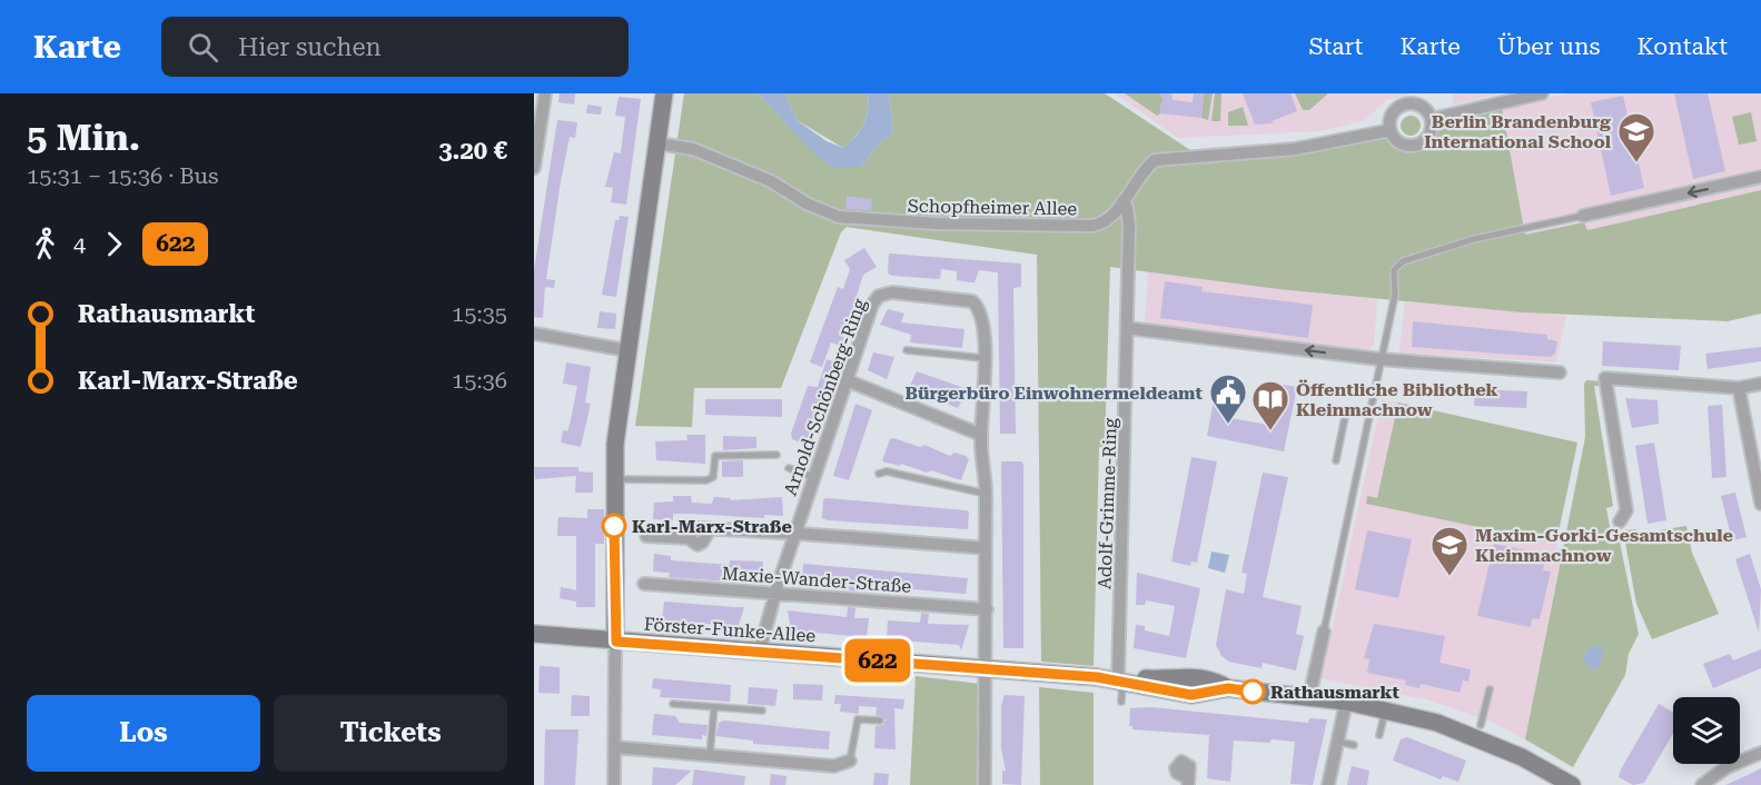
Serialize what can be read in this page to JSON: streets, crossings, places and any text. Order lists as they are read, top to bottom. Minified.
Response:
{"streets":{"street":["Schopfheimer Allee","Arnold-Schönberg-Ring","Adolf-Grimme-Ring","Maxie-Wander-Straße","Förster-Funke-Allee"]},"crossings":[["Schopfheimer Allee","Adolf-Grimme-Ring"],["Arnold-Schönberg-Ring","Maxie-Wander-Straße"],["Arnold-Schönberg-Ring","Förster-Funke-Allee"],["Adolf-Grimme-Ring","Förster-Funke-Allee"]],"places":{"school or university":["Berlin Brandenburg International School","Maxim-Gorki-Gesamtschule Kleinmachnow"],"public building":["Bürgerbüro Einwohnermeldeamt"],"library":["Öffentliche Bibliothek Kleinmachnow"],"other":["Karl-Marx-Straße","Rathausmarkt"]},"lines":["bus line 622"],"page":{"header":"Karte","search":"Hier suchen","nav":["Start","Karte","Über uns","Kontakt"],"heading":["5 Min.","15:31 – 15:36 · Bus","3.20 €"],"on_map":"622","legs":["4","622"],"list":[{"name":"Rathausmarkt","value":"15:35"},{"name":"Karl-Marx-Straße","value":"15:36"}],"buttons":["Los","Tickets"]}}
